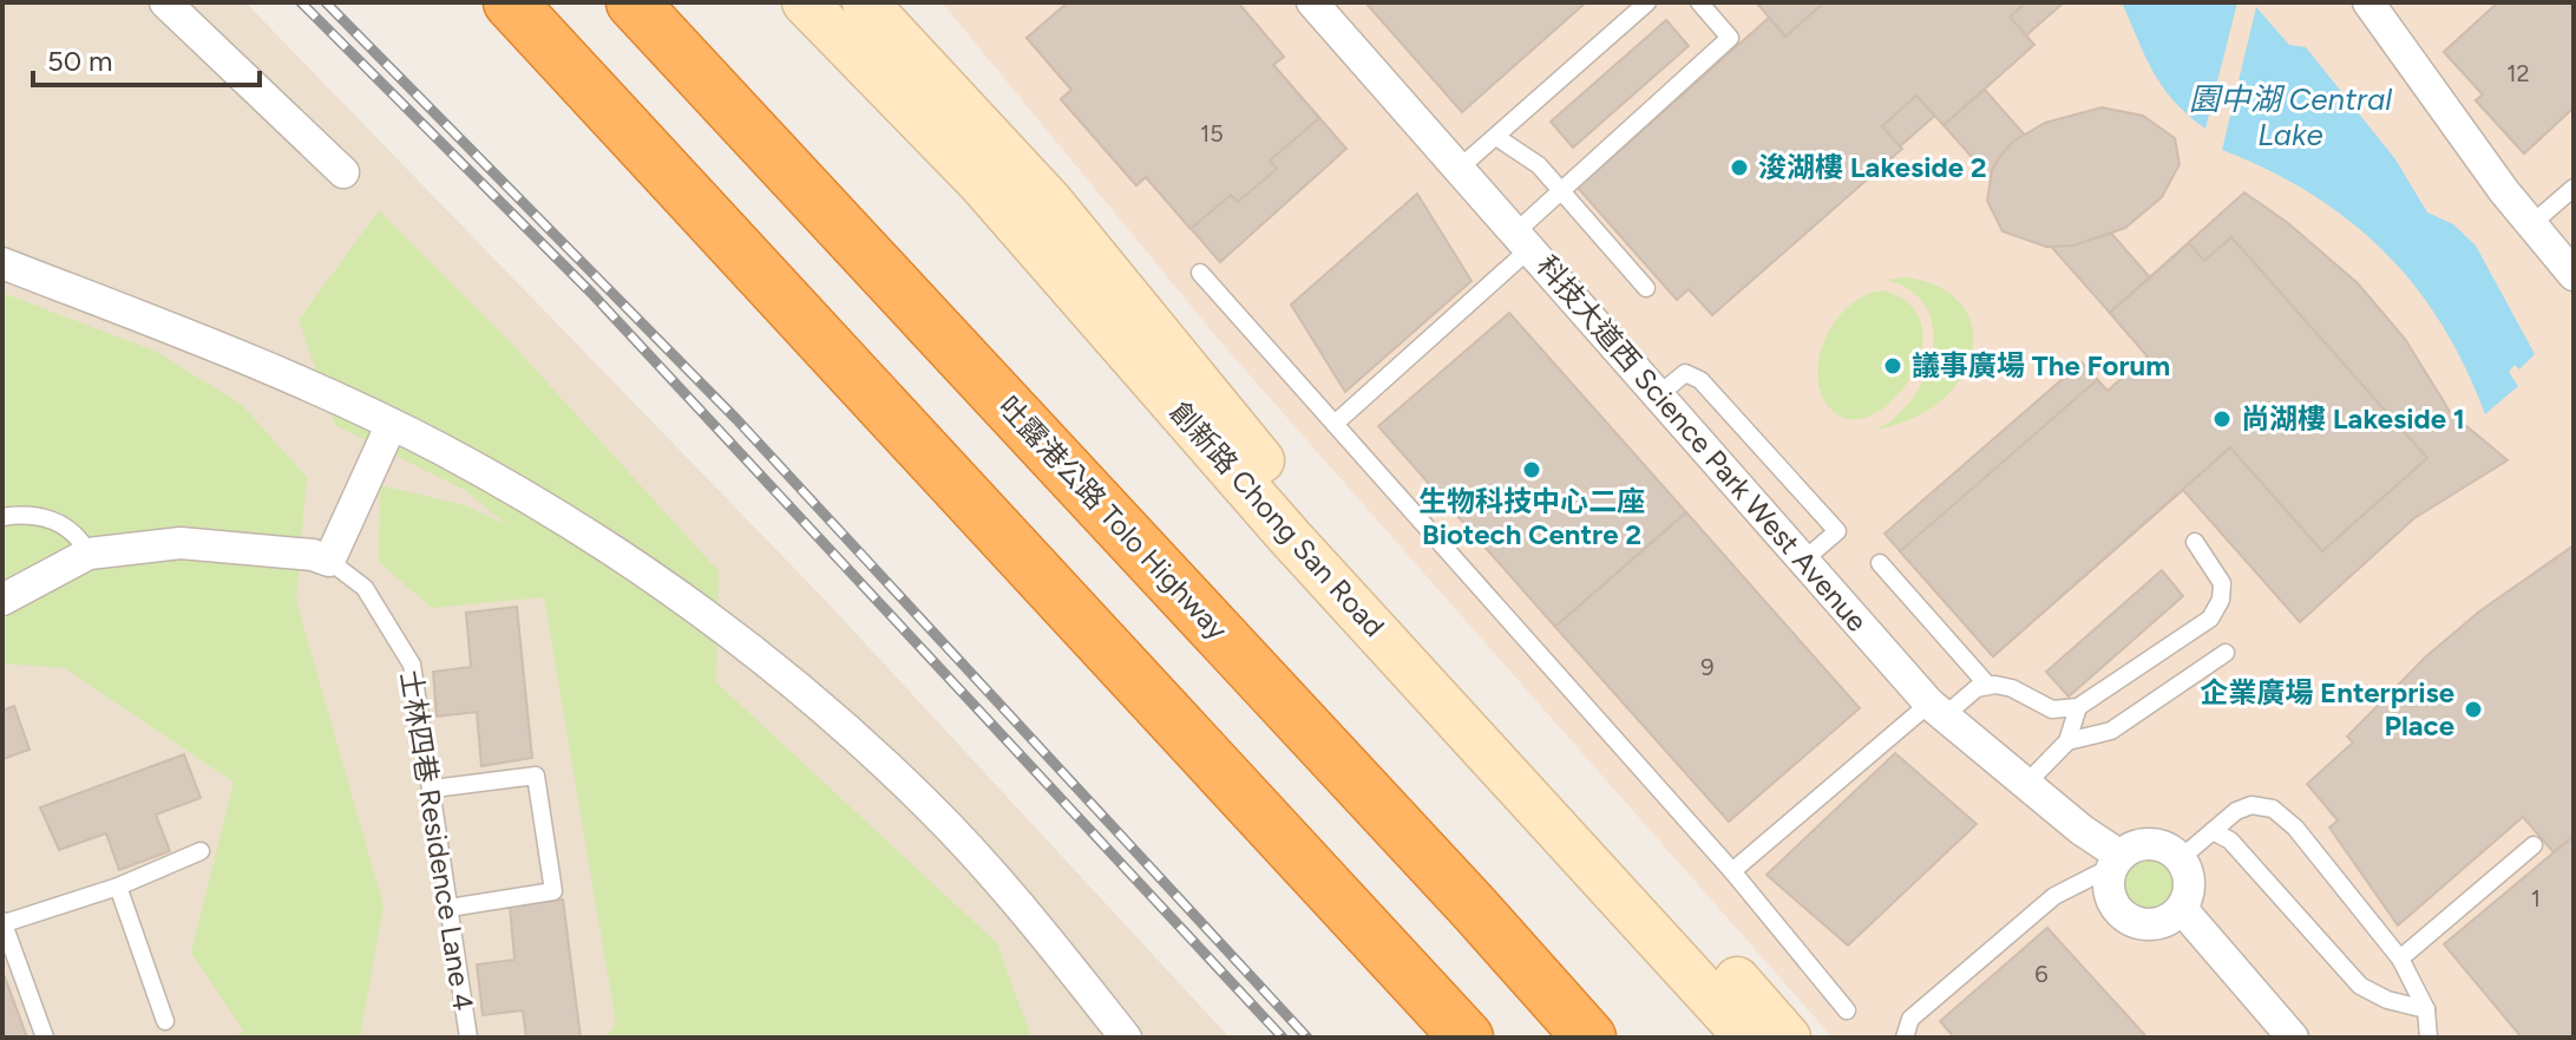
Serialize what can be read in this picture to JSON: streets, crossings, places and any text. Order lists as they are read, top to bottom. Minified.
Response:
{"streets":{"highway":["吐露港公路 Tolo Highway"],"main road":["創新路 Chong San Road"],"street":["科技大道西 Science Park West Avenue"],"lane":["士林四巷 Residence Lane 4"]},"water":["園中湖 Central Lake"],"places":["浚湖樓 Lakeside 2","議事廣場 The Forum","尚湖樓 Lakeside 1","生物科技中心二座 Biotech Centre 2","企業廣場 Enterprise Place"],"house_numbers":["12","15","9","1","6"],"scale_bar":"50 m"}
